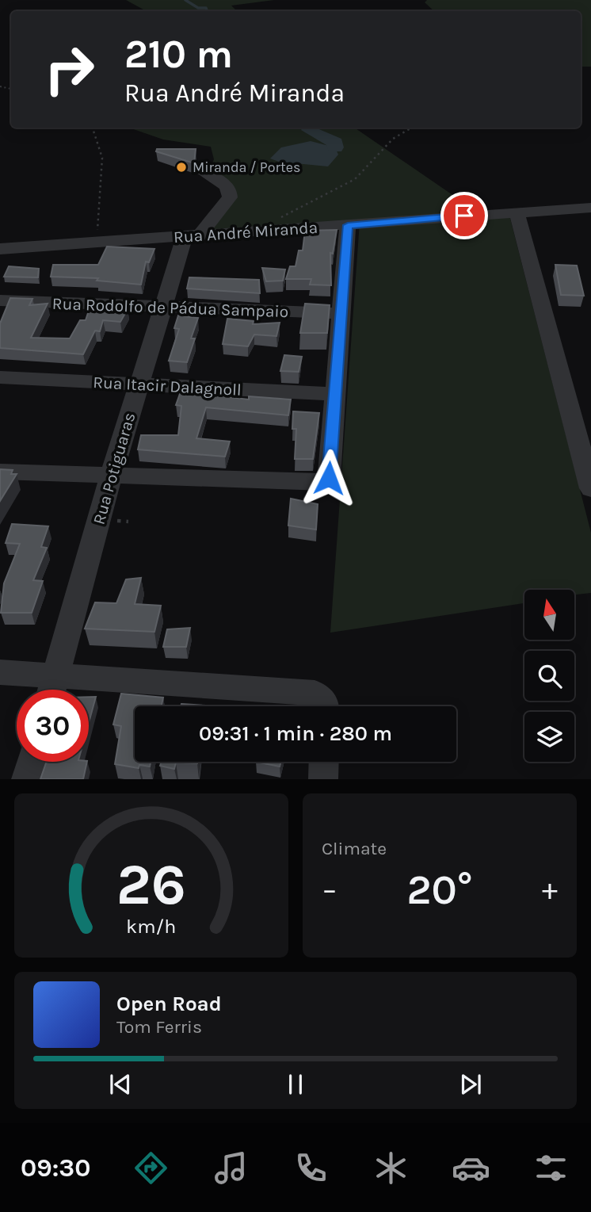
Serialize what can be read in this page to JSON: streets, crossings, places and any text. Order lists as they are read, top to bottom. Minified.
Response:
{"streets":{"street":["Rua André Miranda","Rua Rodolfo de Pádua Sampaio","Rua Itacir Dalagnoll","Rua Potiguaras"]},"crossings":[["Rua André Miranda","Rua Potiguaras"],["Rua Rodolfo de Pádua Sampaio","Rua Potiguaras"],["Rua Itacir Dalagnoll","Rua Potiguaras"]],"places":["Miranda / Portes"],"north":"top","page":{"turn":["210 m","Rua André Miranda"],"limit":"30","trip":"09:31 · 1 min · 280 m","tile":"Climate","heat":["−","20°","+"],"song":["Open Road","Tom Ferris"],"tabs":"09:30","gauge":["26","km/h"]}}
